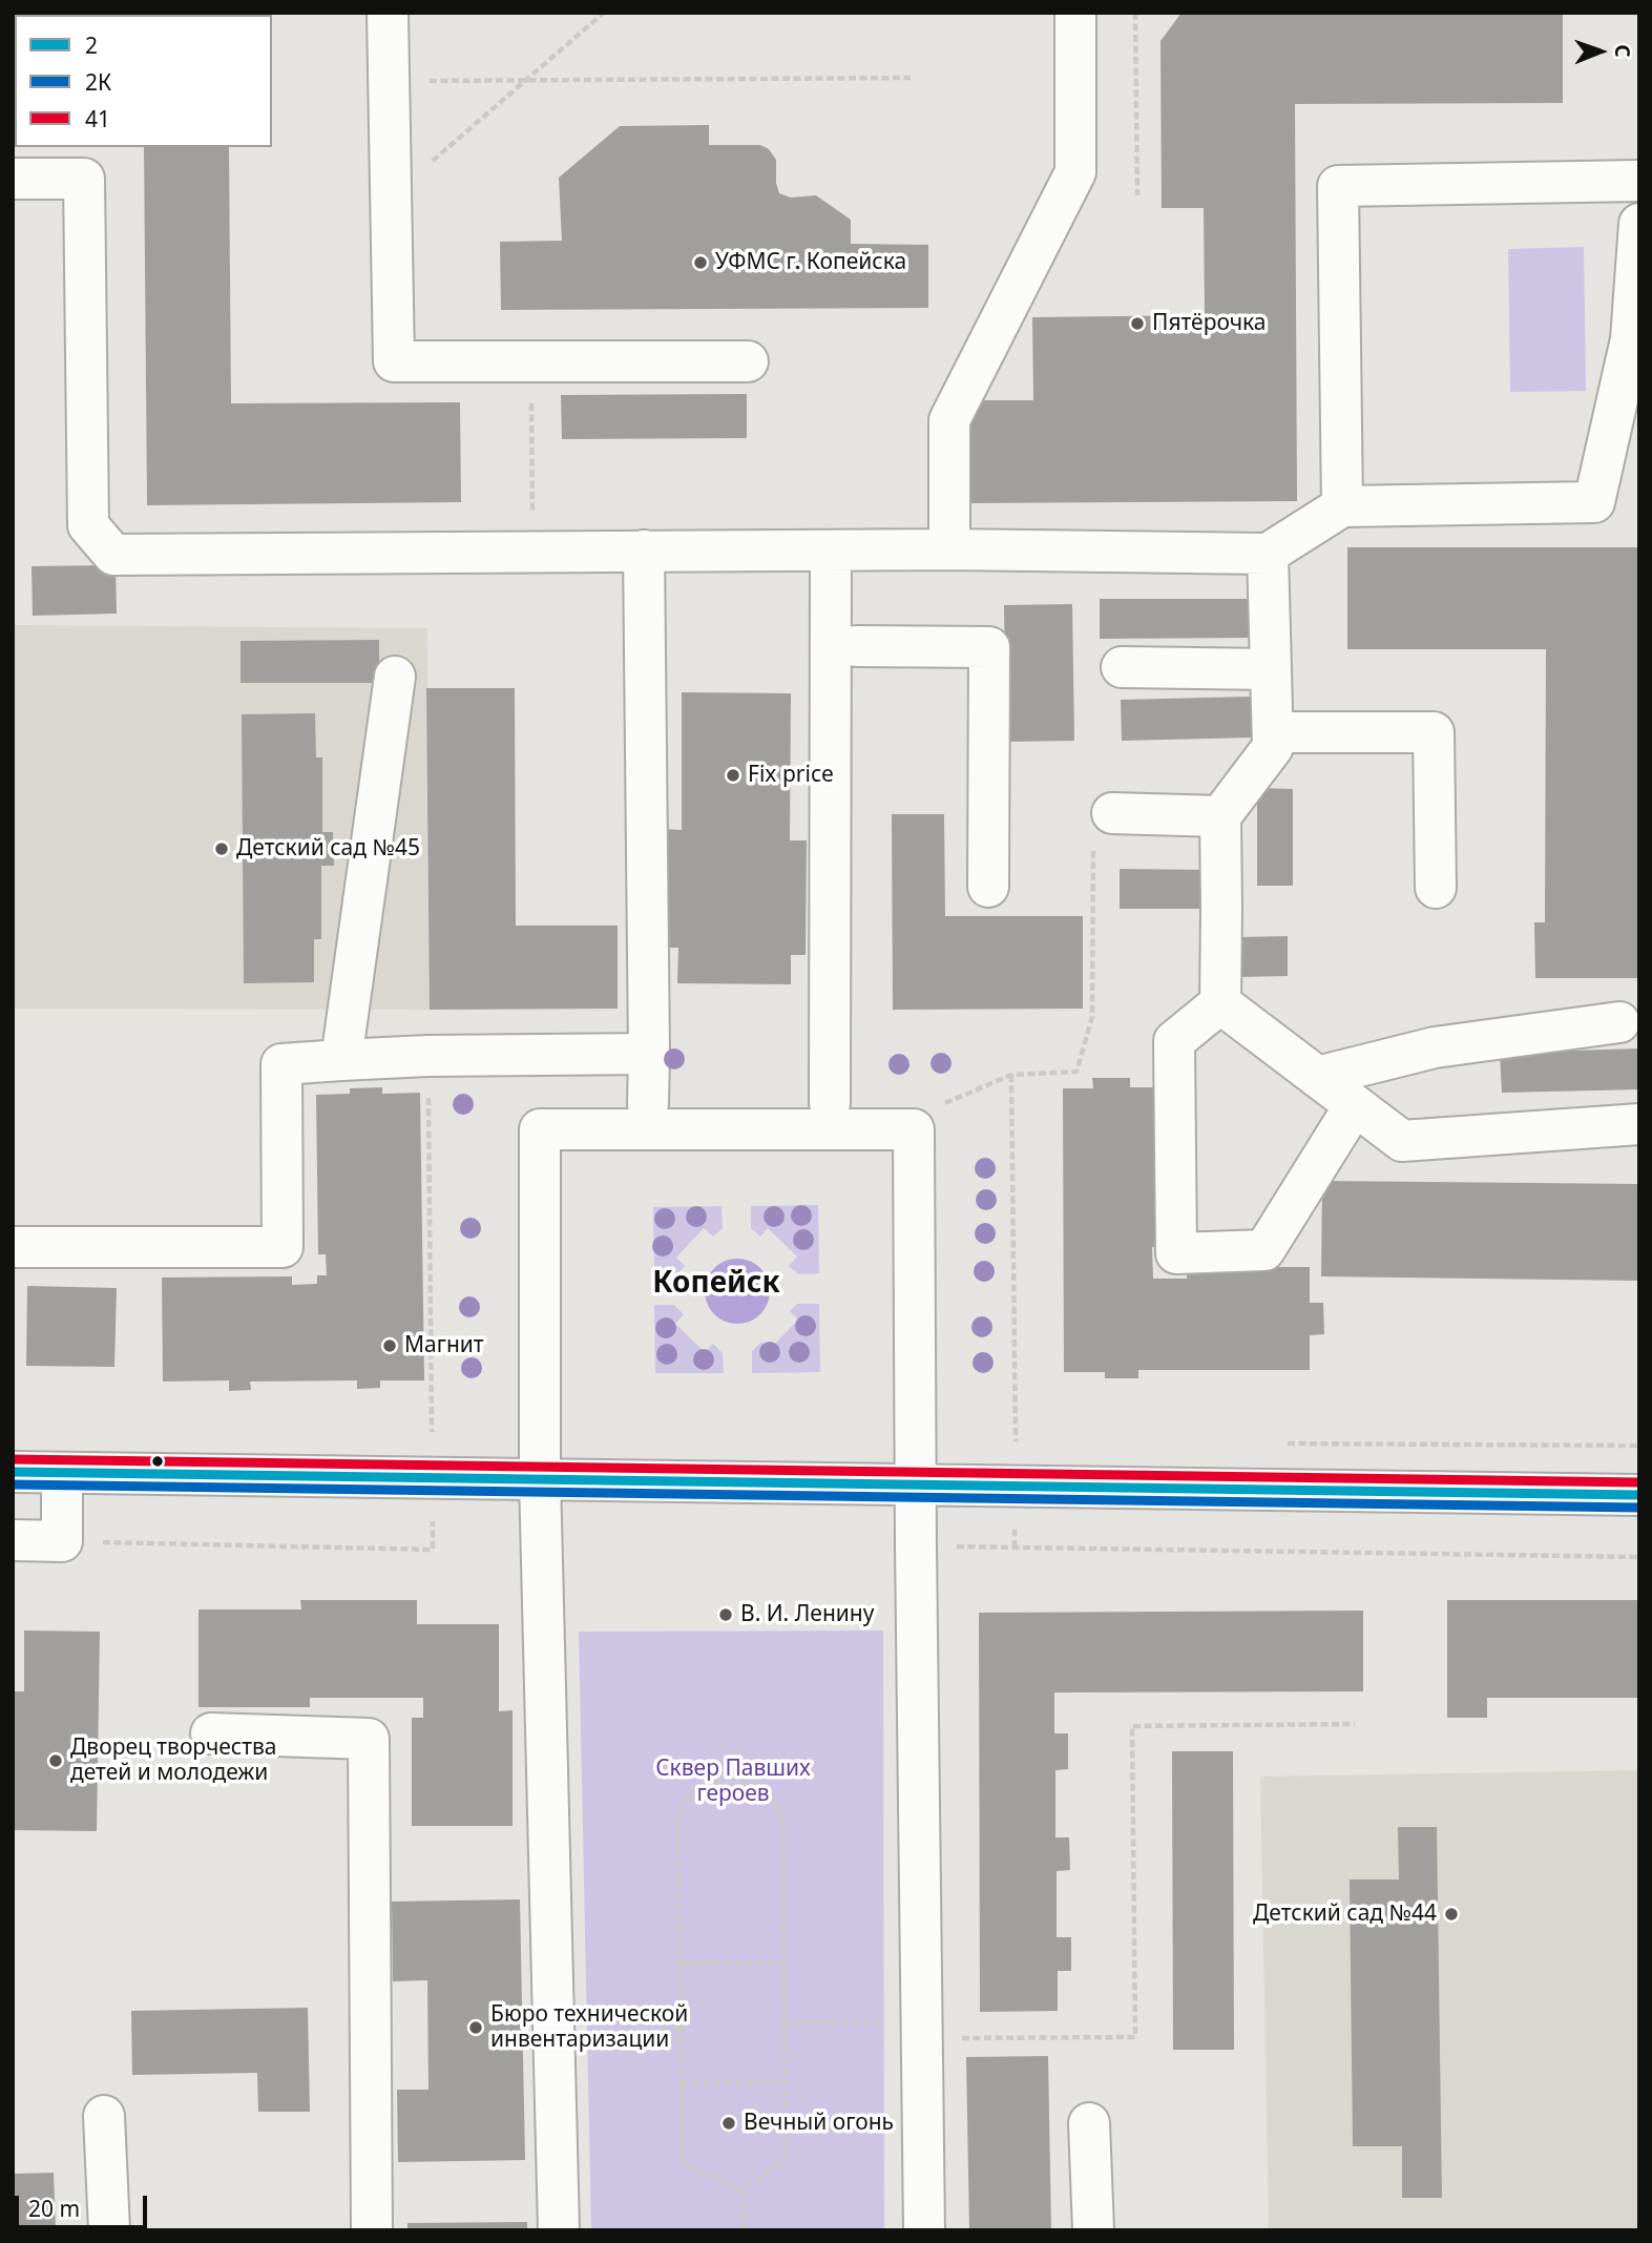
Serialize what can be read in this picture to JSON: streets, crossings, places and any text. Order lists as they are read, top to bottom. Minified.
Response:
{"districts":["Копейск"],"parks":["Сквер Павших героев"],"places":["УФМС г. Копейска","Пятёрочка","Fix price","Детский сад №45","Магнит","В. И. Ленину","Дворец творчества детей и молодежи","Детский сад №44","Бюро технической инвентаризации","Вечный огонь"],"lines":["transit line 41","transit line 2","transit line 2К"],"legend":["2","2К","41"],"scale_bar":"20 m","north":"right"}
